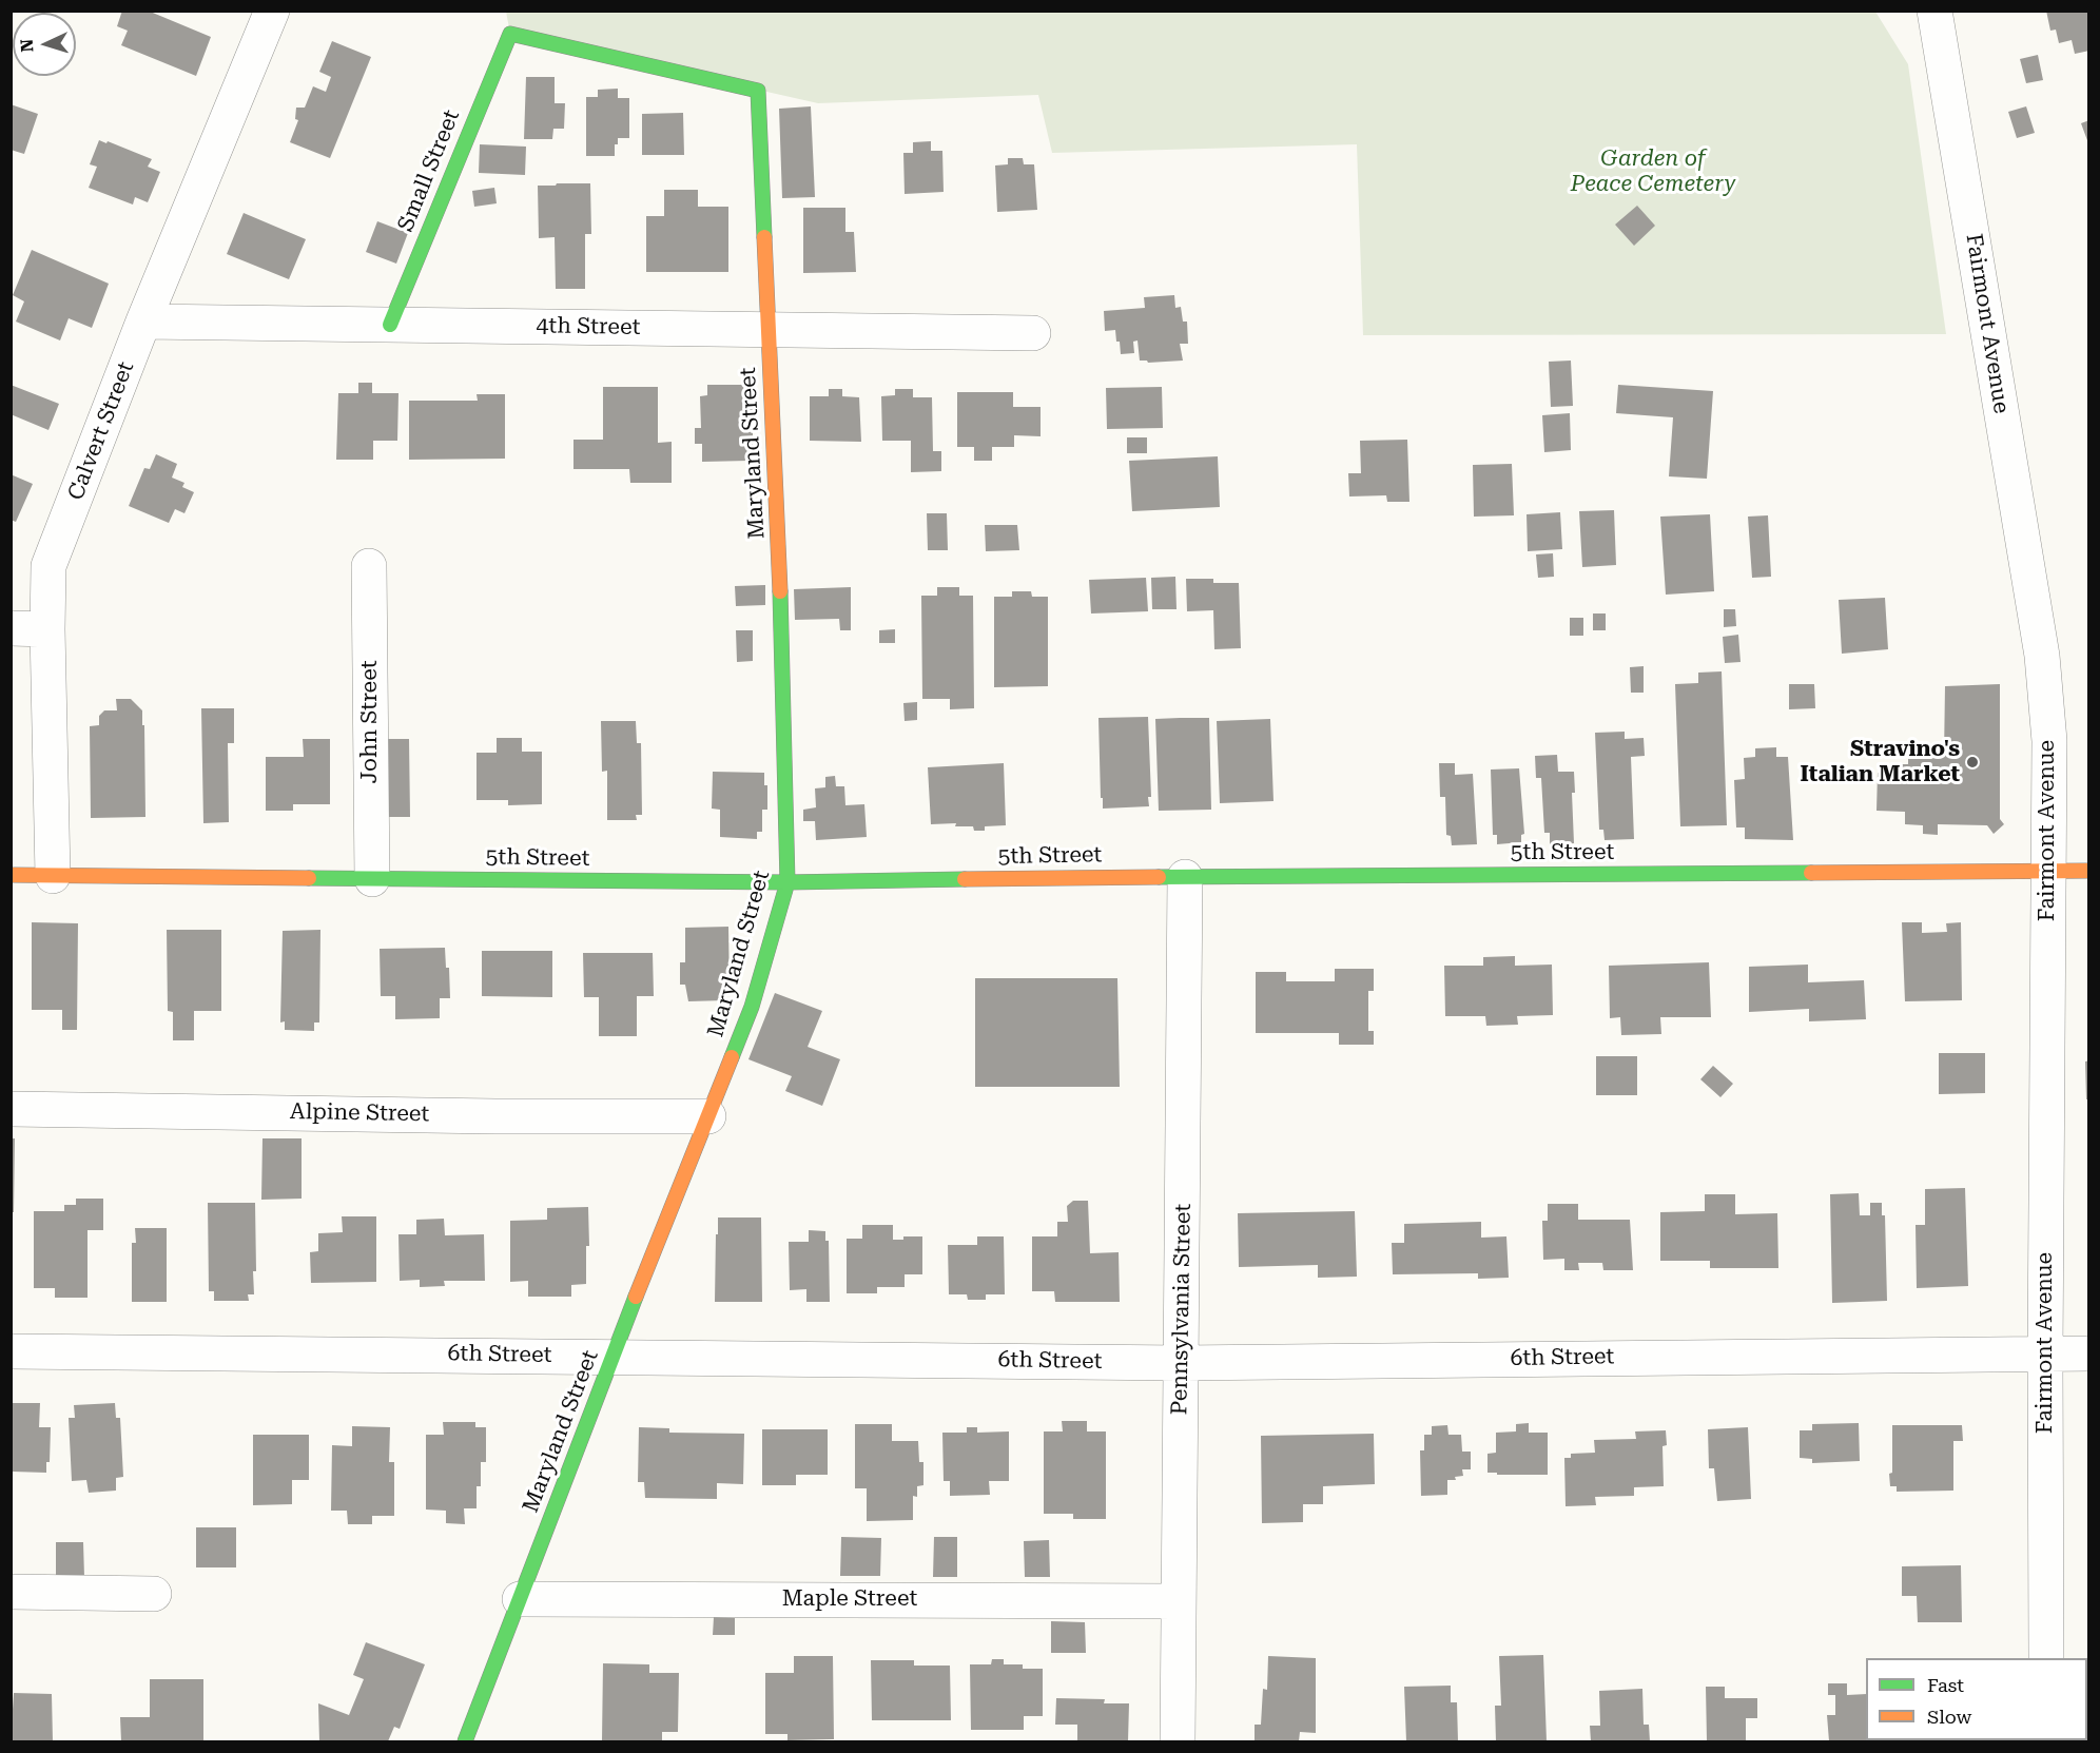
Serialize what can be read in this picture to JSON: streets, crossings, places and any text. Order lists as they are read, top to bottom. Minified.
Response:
{"streets":{"street":["Small Street","Fairmont Avenue","4th Street","Calvert Street","Maryland Street","John Street","5th Street","Alpine Street","Pennsylvania Street","6th Street","Maple Street"]},"crossings":[["Small Street","4th Street"],["Small Street","Maryland Street"],["Fairmont Avenue","5th Street"],["Fairmont Avenue","6th Street"],["4th Street","Calvert Street"],["4th Street","Maryland Street"],["Calvert Street","5th Street"],["Maryland Street","5th Street"],["Maryland Street","Alpine Street"],["Maryland Street","6th Street"],["Maryland Street","Maple Street"],["John Street","5th Street"],["5th Street","Pennsylvania Street"],["Pennsylvania Street","6th Street"],["Pennsylvania Street","Maple Street"]],"parks":["Garden of Peace Cemetery"],"places":["Stravino's Italian Market"],"legend":["Fast","Slow"],"north":"left"}
